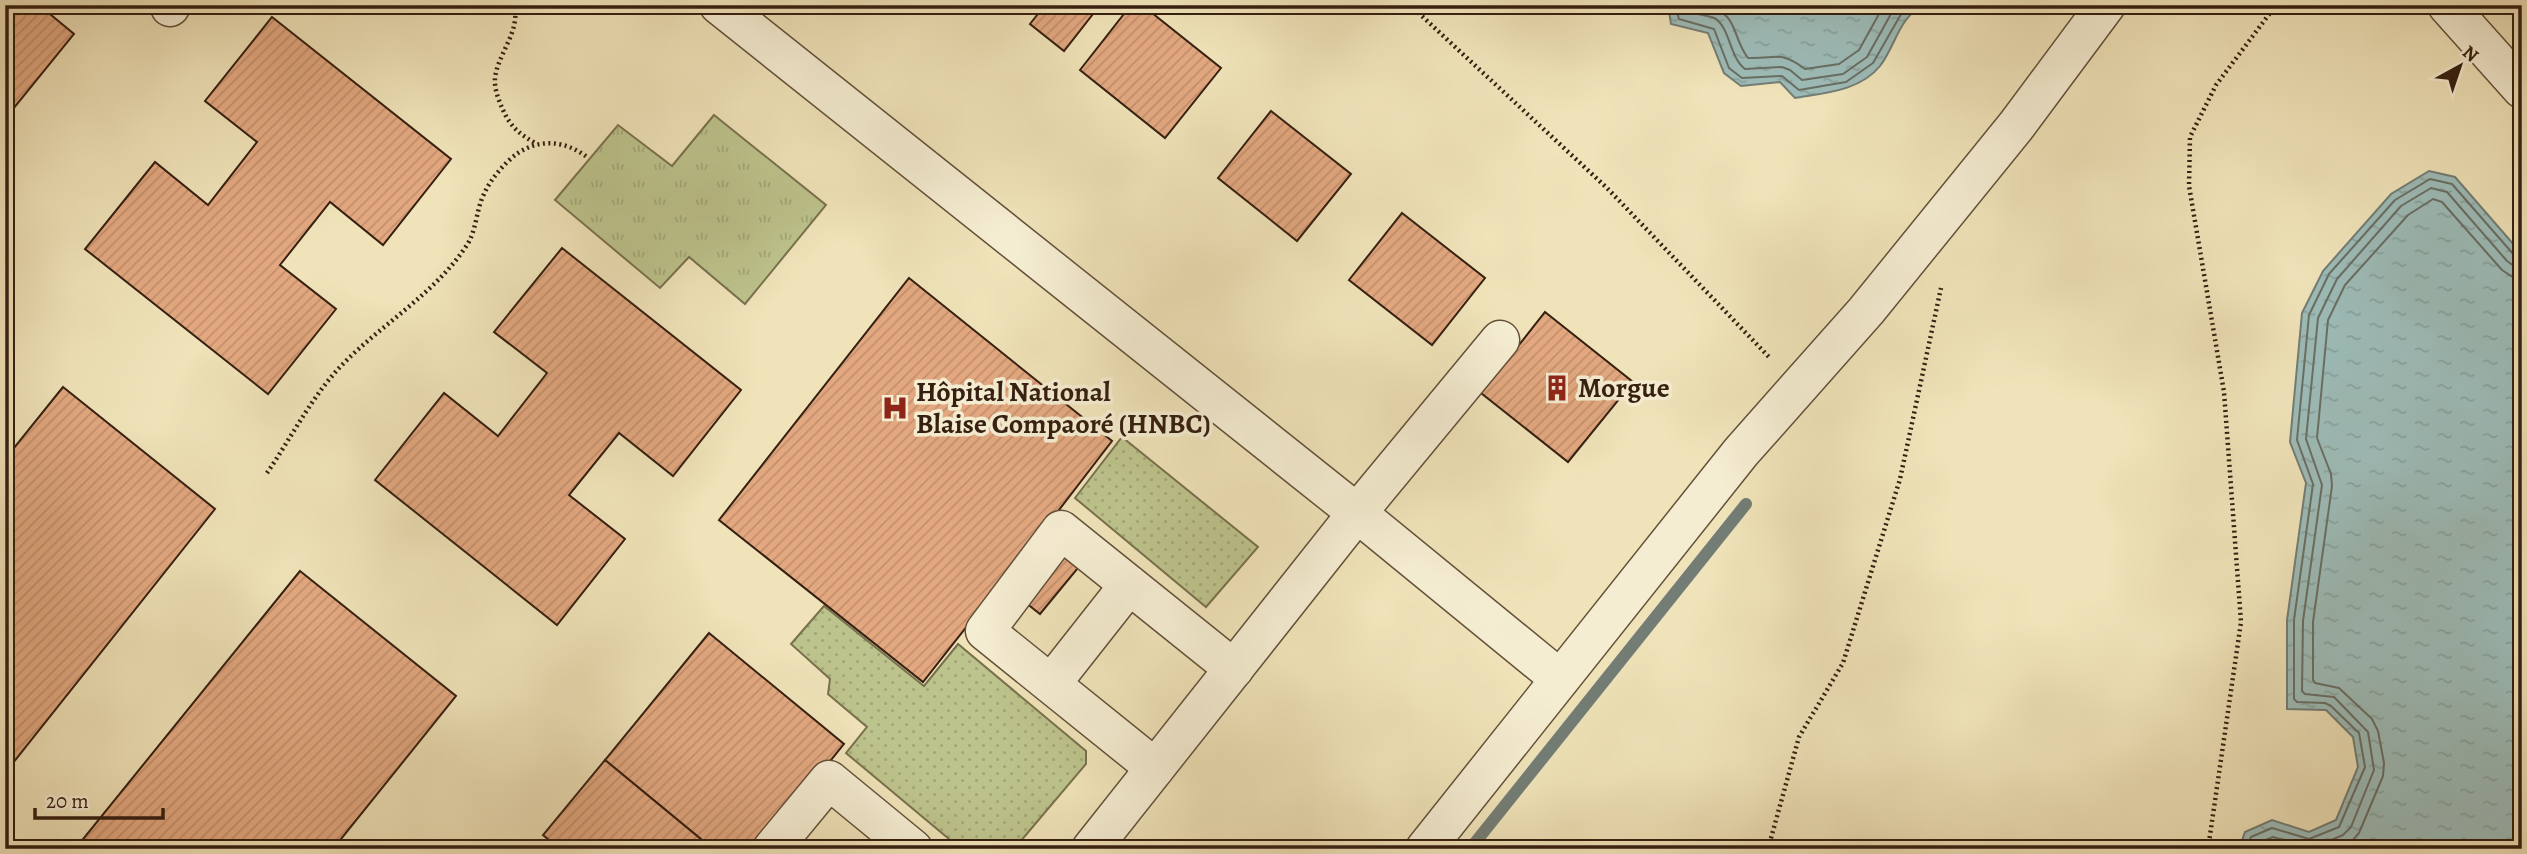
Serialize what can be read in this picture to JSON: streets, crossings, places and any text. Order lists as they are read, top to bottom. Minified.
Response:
{"places":{"building":["Morgue"],"hospital":["Hôpital National Blaise Compaoré (HNBC)"]},"scale_bar":"20 m","north":"top right"}
